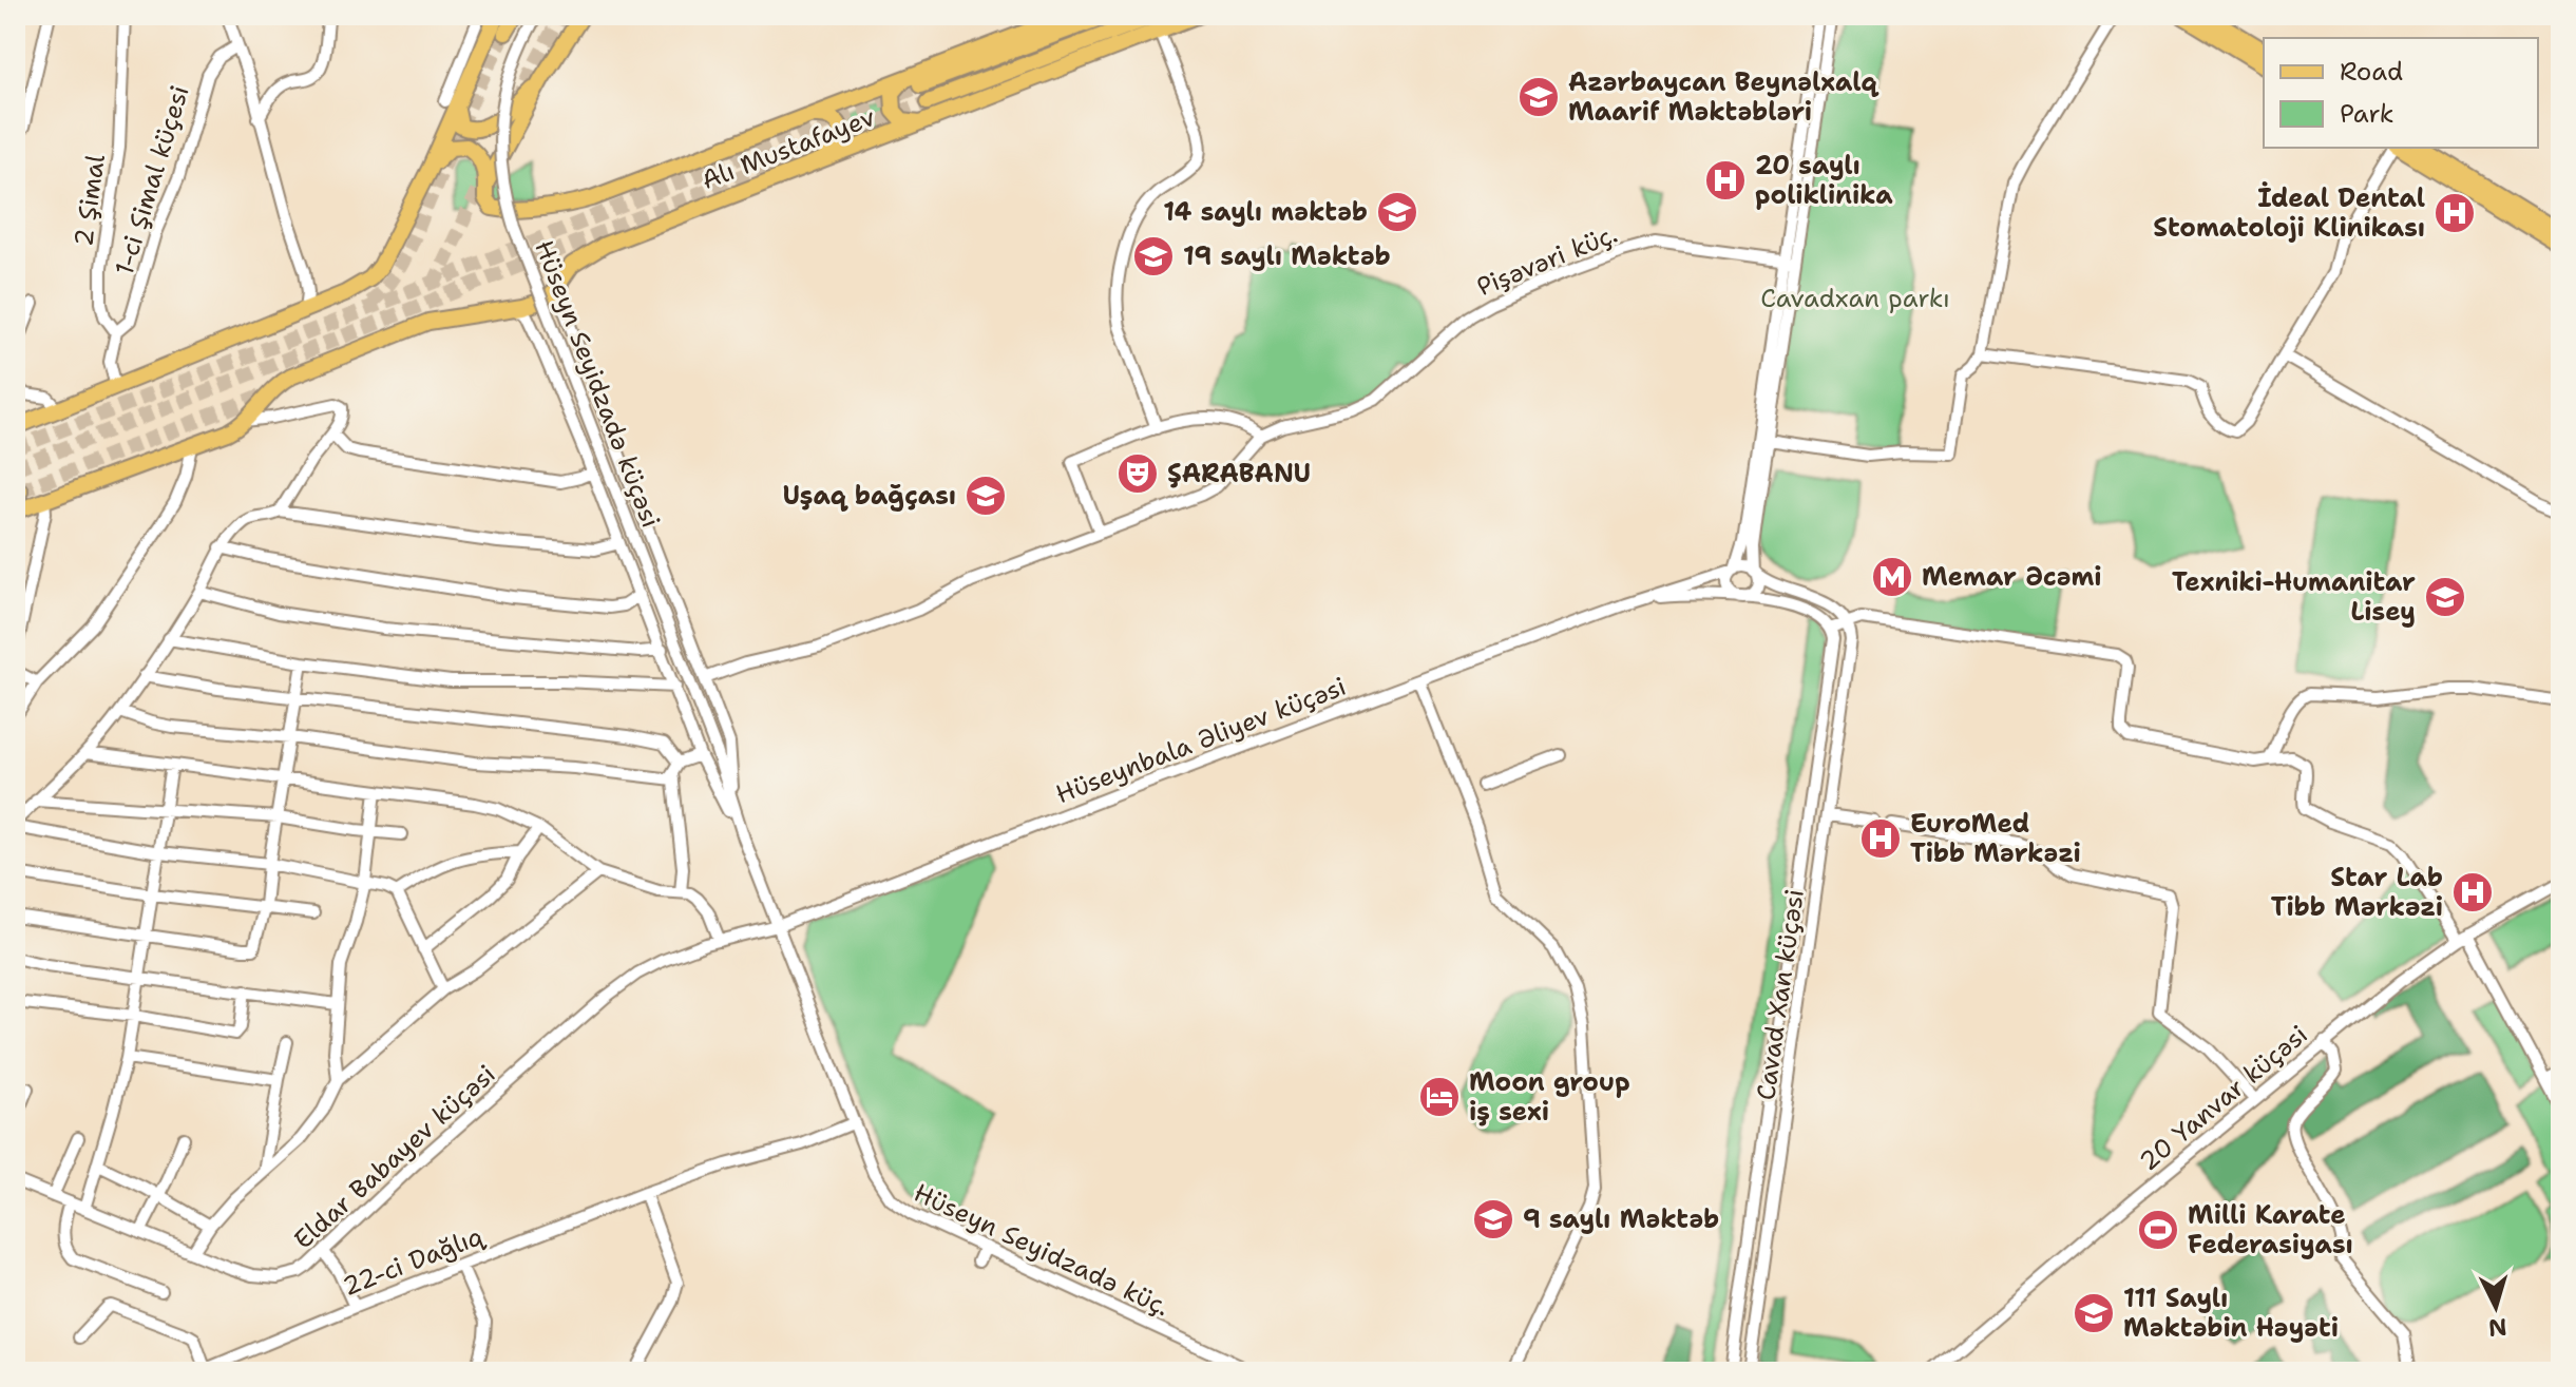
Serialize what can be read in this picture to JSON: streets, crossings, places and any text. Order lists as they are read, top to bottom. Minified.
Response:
{"streets":{"main road":["Alı Mustafayev"],"street":["1-ci Şimal küçesi","2 Şimal","Pişəvəri küç.","Hüseyn Seyidzadə küçəsi","Hüseynbala Əliyev küçəsi","Cavad Xan küçəsi","20 Yanvar küçəsi","Eldar Babayev küçəsi","Hüseyn Seyidzadə küç.","22-ci Dağlıq"]},"crossings":[["1-ci Şimal küçesi","2 Şimal"],["Hüseynbala Əliyev küçəsi","Eldar Babayev küçəsi"],["Hüseyn Seyidzadə küç.","22-ci Dağlıq"]],"parks":["Cavadxan parkı"],"places":{"school or university":["Azərbaycan Beynəlxalq Maarif Məktəbləri","14 saylı məktəb","19 saylı Məktəb","Uşaq bağçası","Texniki-Humanitar Lisey","9 saylı Məktəb","111 Saylı Məktəbin Həyəti"],"hospital":["20 saylı poliklinika","İdeal Dental Stomatoloji Klinikası","EuroMed Tibb Mərkəzi","Star Lab Tibb Mәrkәzi"],"theatre":["ŞARABANU"],"metro station":["Memar Əcəmi"],"hotel":["Moon group iş sexi"],"sports":["Milli Karate Federasiyası"]},"legend":["Road","Park"],"north":"bottom"}
